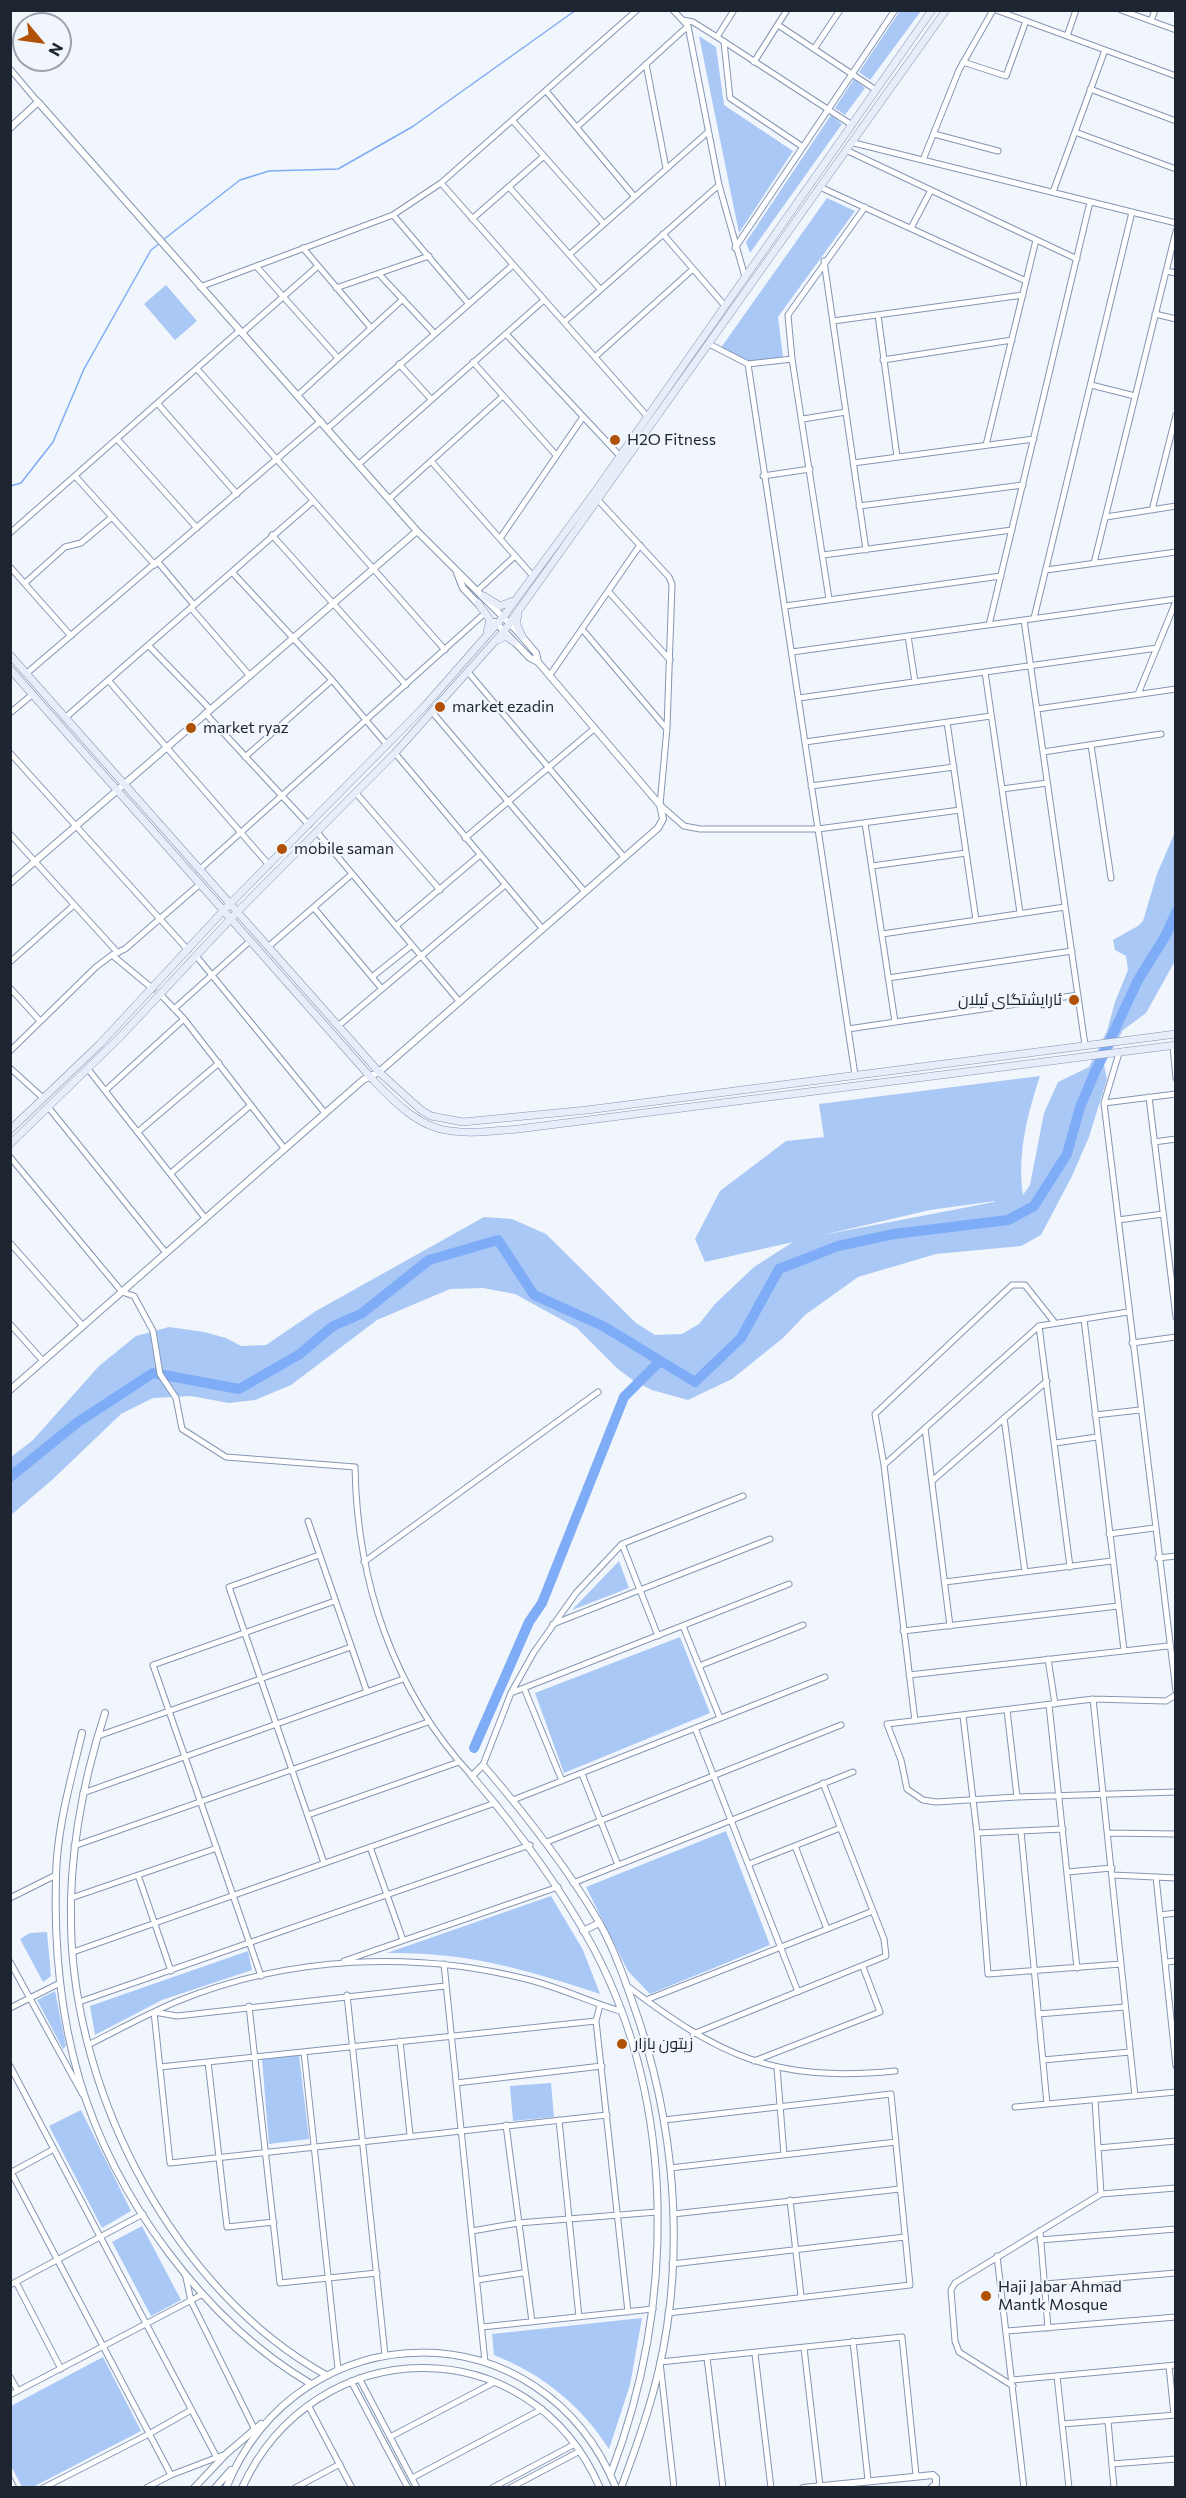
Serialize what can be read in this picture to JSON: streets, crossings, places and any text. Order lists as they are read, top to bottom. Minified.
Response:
{"places":["H2O Fitness","market ezadin","market ryaz","mobile saman","ئارایشتگای ئیلان","زيتون بازار","Haji Jabar Ahmad Mantk Mosque"],"north":"bottom right"}
